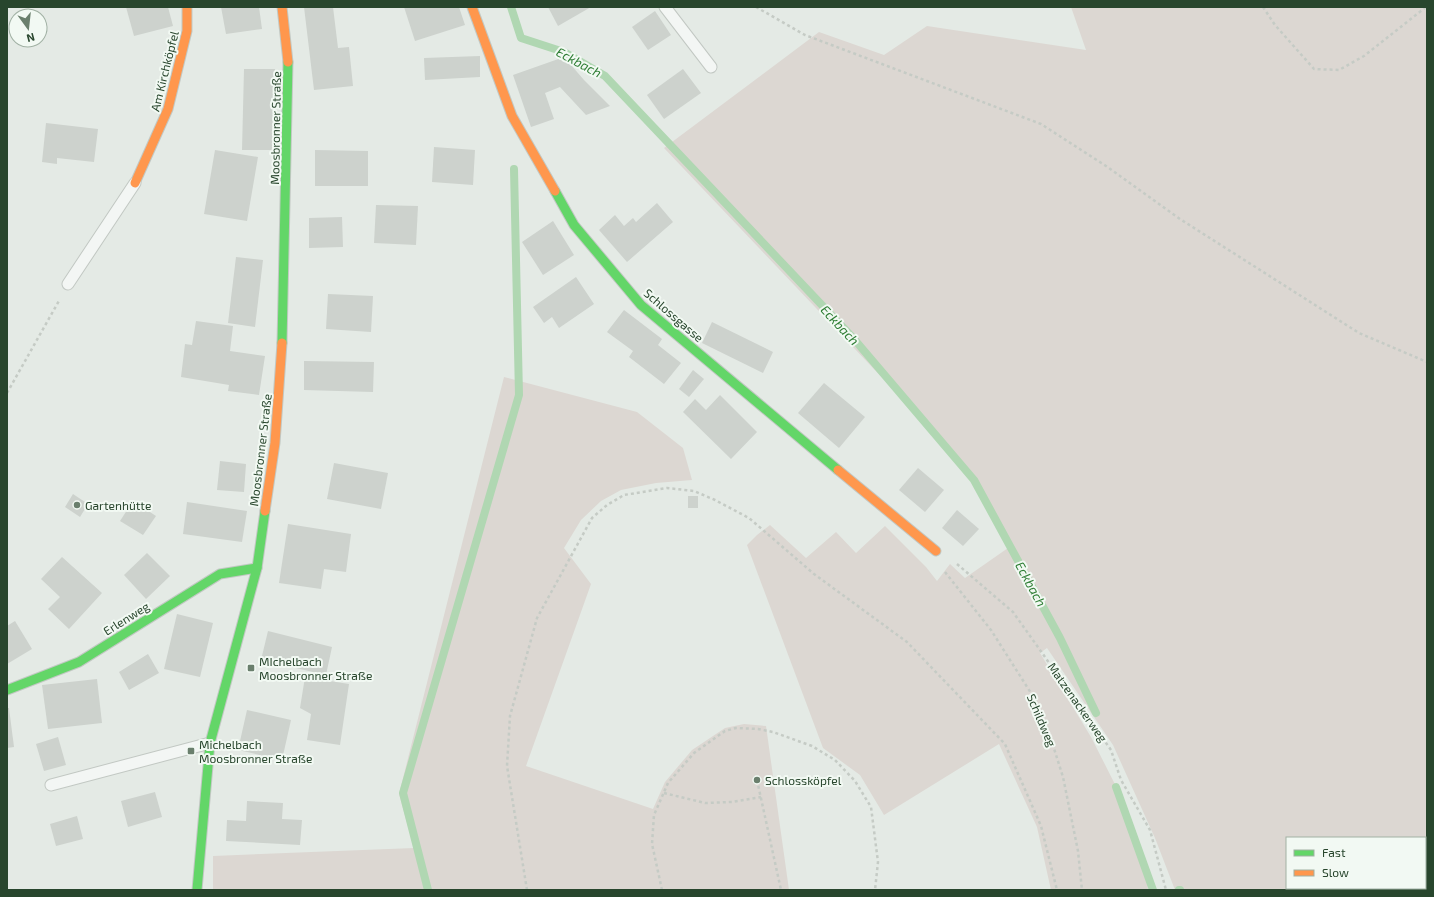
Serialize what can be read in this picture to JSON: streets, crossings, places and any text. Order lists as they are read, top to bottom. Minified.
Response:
{"streets":{"street":["Am Kirchköpfel","Moosbronner Straße","Schlossgasse","Erlenweg"],"path":["Matzenackerweg","Schildweg"]},"crossings":[["Moosbronner Straße","Erlenweg"],["Schlossgasse","Matzenackerweg"],["Schlossgasse","Schildweg"],["Matzenackerweg","Schildweg"]],"water":["Eckbach"],"places":{"other":["Gartenhütte","Schlossköpfel"],"transit":["MIchelbach Moosbronner Straße","Michelbach Moosbronner Straße"]},"legend":["Fast","Slow"],"north":"bottom"}
